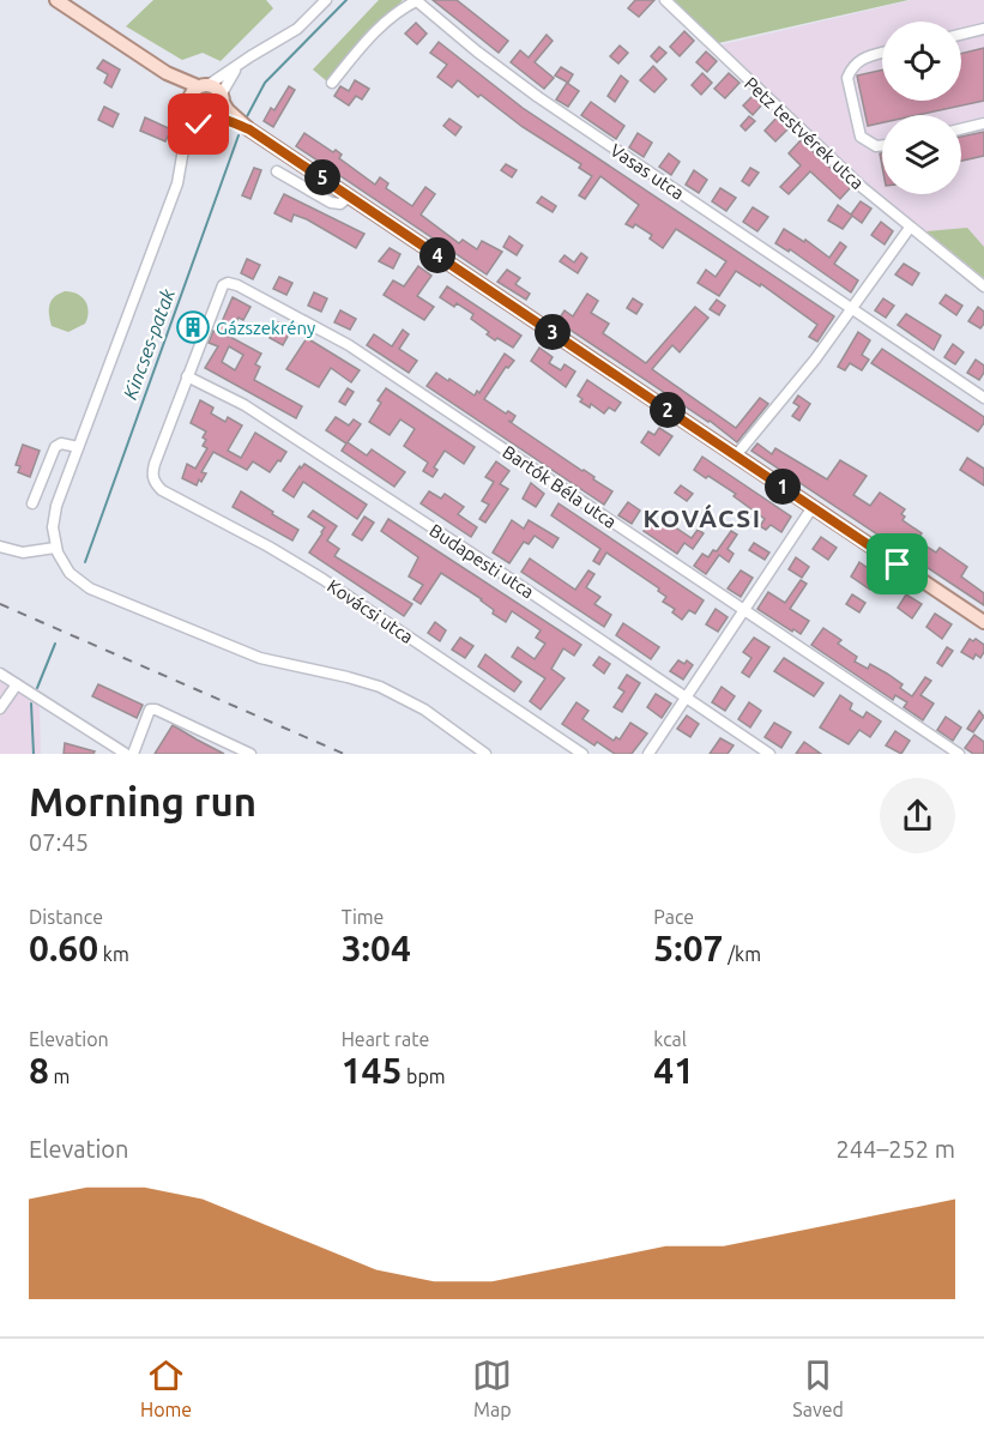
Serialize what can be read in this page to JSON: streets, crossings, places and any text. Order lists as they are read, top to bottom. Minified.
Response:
{"streets":{"street":["Petz testvérek utca","Vasas utca","Bartók Béla utca","Budapesti utca","Kovácsi utca"]},"crossings":[["Bartók Béla utca","Budapesti utca"],["Bartók Béla utca","Kovácsi utca"],["Budapesti utca","Kovácsi utca"]],"districts":["KOVÁCSI"],"water":["Kincses-patak"],"places":{"building":["Gázszekrény"]},"page":{"pins":["5","4","3","2","1"],"heading":["Morning run","07:45"],"stats":[["Distance","0.60 km"],["Time","3:04"],["Pace","5:07 /km"],["Elevation","8 m"],["Heart rate","145 bpm"],["kcal","41"]],"chart":["Elevation","244–252 m"],"tabs":["Home","Map","Saved"]}}
